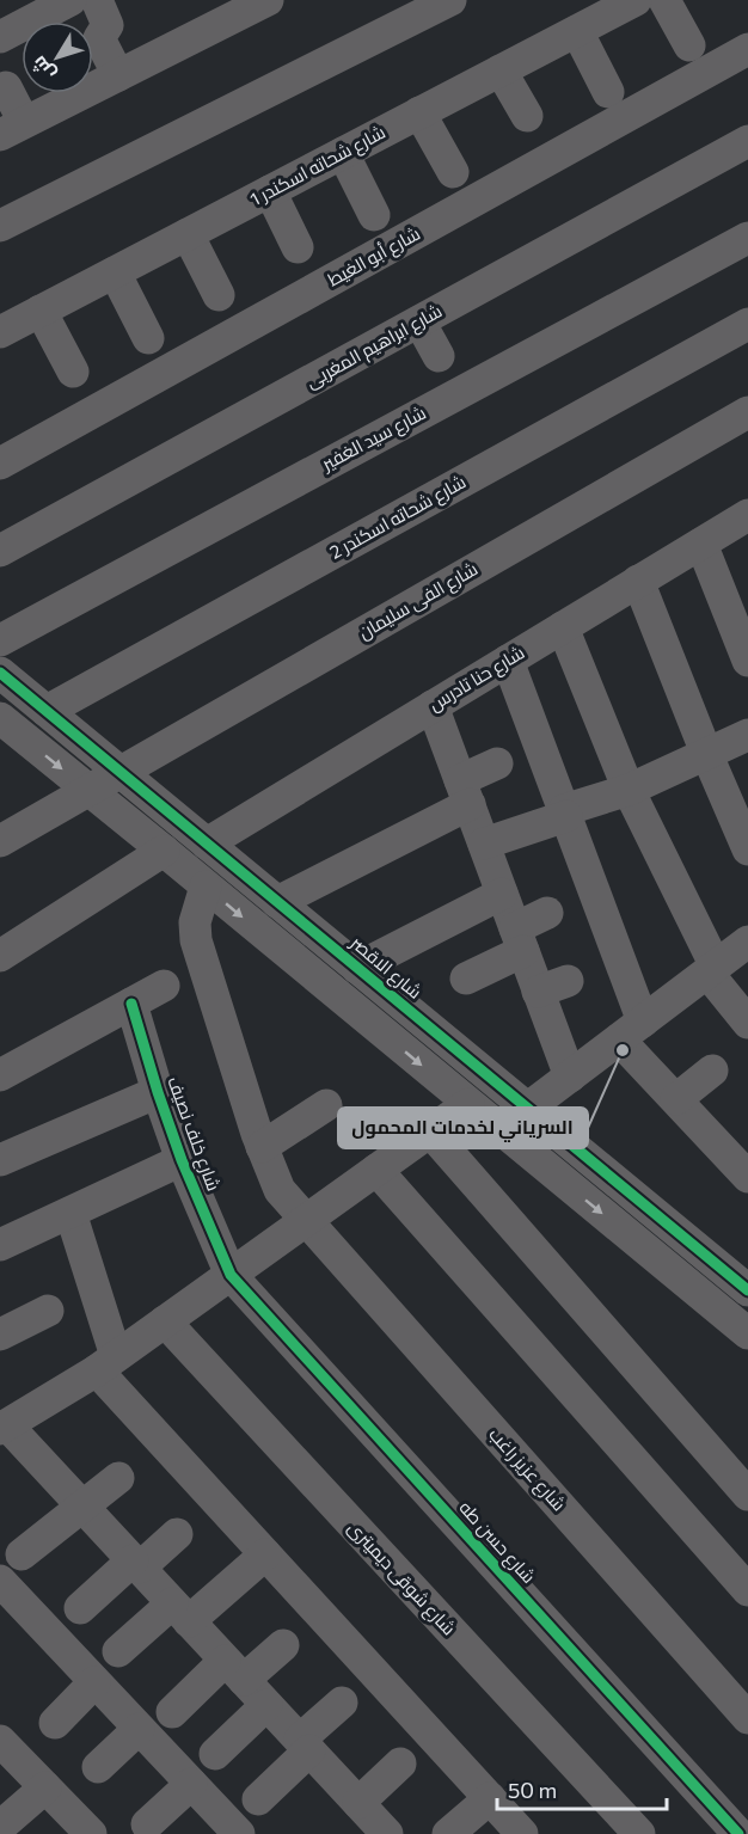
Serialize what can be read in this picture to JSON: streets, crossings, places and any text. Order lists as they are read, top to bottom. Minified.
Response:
{"streets":{"street":["شارع شحاته اسكندر 1","شارع أبو الغيط","شارع ابراهيم المغربى","شارع سيد الغفير","شارع شحاته اسكندر 2","شارع الفى سليمان","شارع حنا تادرس","شارع الاقصر","شارع خلف نصيف","شارع عزيز راغب","شارع حسن طه","شارع شوقى ديميترى"]},"crossings":[["شارع شحاته اسكندر 2","شارع الاقصر"],["شارع الفى سليمان","شارع الاقصر"],["شارع حنا تادرس","شارع الاقصر"],["شارع خلف نصيف","شارع حسن طه"]],"places":["السرياني لخدمات المحمول"],"scale_bar":"50 m","north":"bottom left"}
